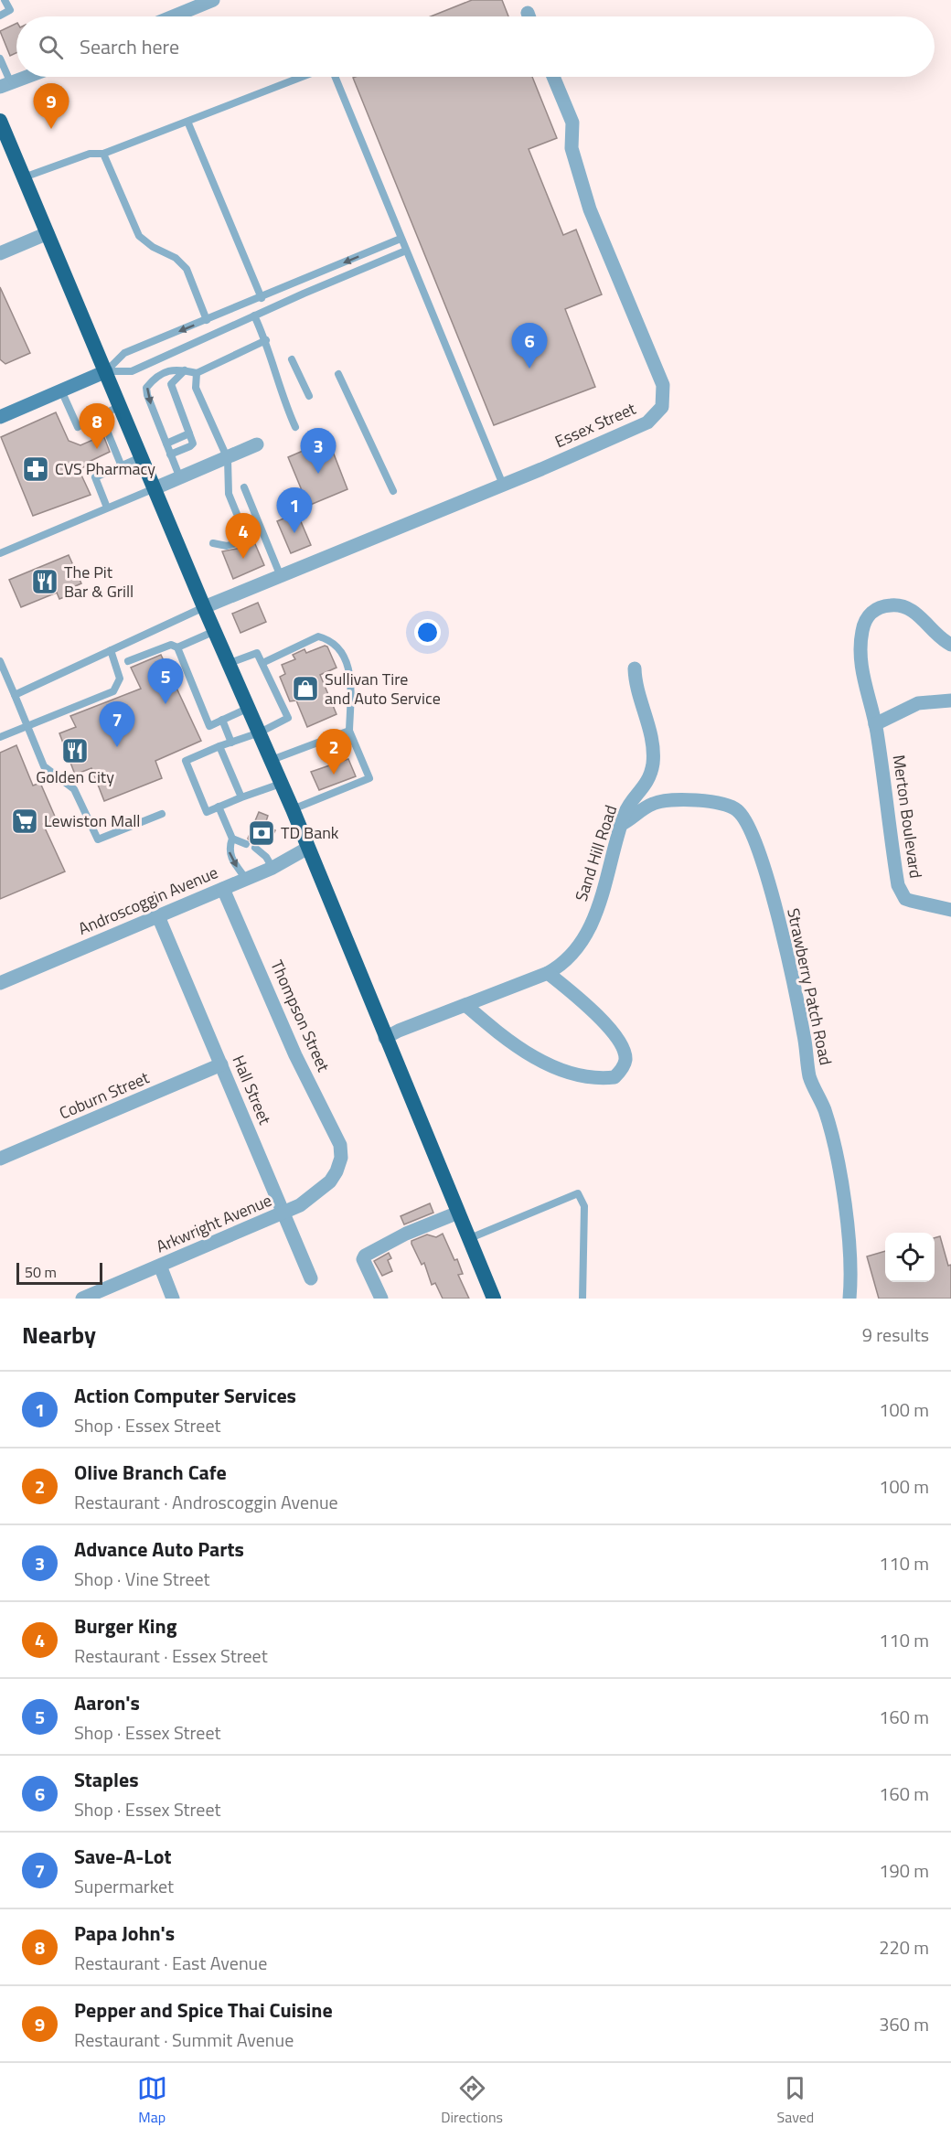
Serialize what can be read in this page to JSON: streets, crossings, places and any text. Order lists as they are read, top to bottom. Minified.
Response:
{"streets":{"street":["Essex Street","Merton Boulevard","Sand Hill Road","Androscoggin Avenue","Strawberry Patch Road","Thompson Street","Hall Street","Coburn Street","Arkwright Avenue"]},"crossings":[["Sand Hill Road","Strawberry Patch Road"],["Androscoggin Avenue","Thompson Street"],["Androscoggin Avenue","Hall Street"],["Thompson Street","Arkwright Avenue"],["Hall Street","Coburn Street"],["Hall Street","Arkwright Avenue"]],"places":{"pharmacy":["CVS Pharmacy"],"restaurant":["The Pit Bar & Grill","Golden City"],"shop":["Sullivan Tire and Auto Service"],"supermarket":["Lewiston Mall"],"bank":["TD Bank"]},"scale_bar":"50 m","page":{"search":"Search here","pins":["9","6","8","3","1","4","5","7","2"],"scale":"50 m","heading":["Nearby","9 results"],"list":[{"mark":"1","name":"Action Computer Services","note":"Shop · Essex Street","value":"100 m"},{"mark":"2","name":"Olive Branch Cafe","note":"Restaurant · Androscoggin Avenue","value":"100 m"},{"mark":"3","name":"Advance Auto Parts","note":"Shop · Vine Street","value":"110 m"},{"mark":"4","name":"Burger King","note":"Restaurant · Essex Street","value":"110 m"},{"mark":"5","name":"Aaron's","note":"Shop · Essex Street","value":"160 m"},{"mark":"6","name":"Staples","note":"Shop · Essex Street","value":"160 m"},{"mark":"7","name":"Save-A-Lot","note":"Supermarket","value":"190 m"},{"mark":"8","name":"Papa John's","note":"Restaurant · East Avenue","value":"220 m"},{"mark":"9","name":"Pepper and Spice Thai Cuisine","note":"Restaurant · Summit Avenue","value":"360 m"}],"nav":["Map","Directions","Saved"]}}
